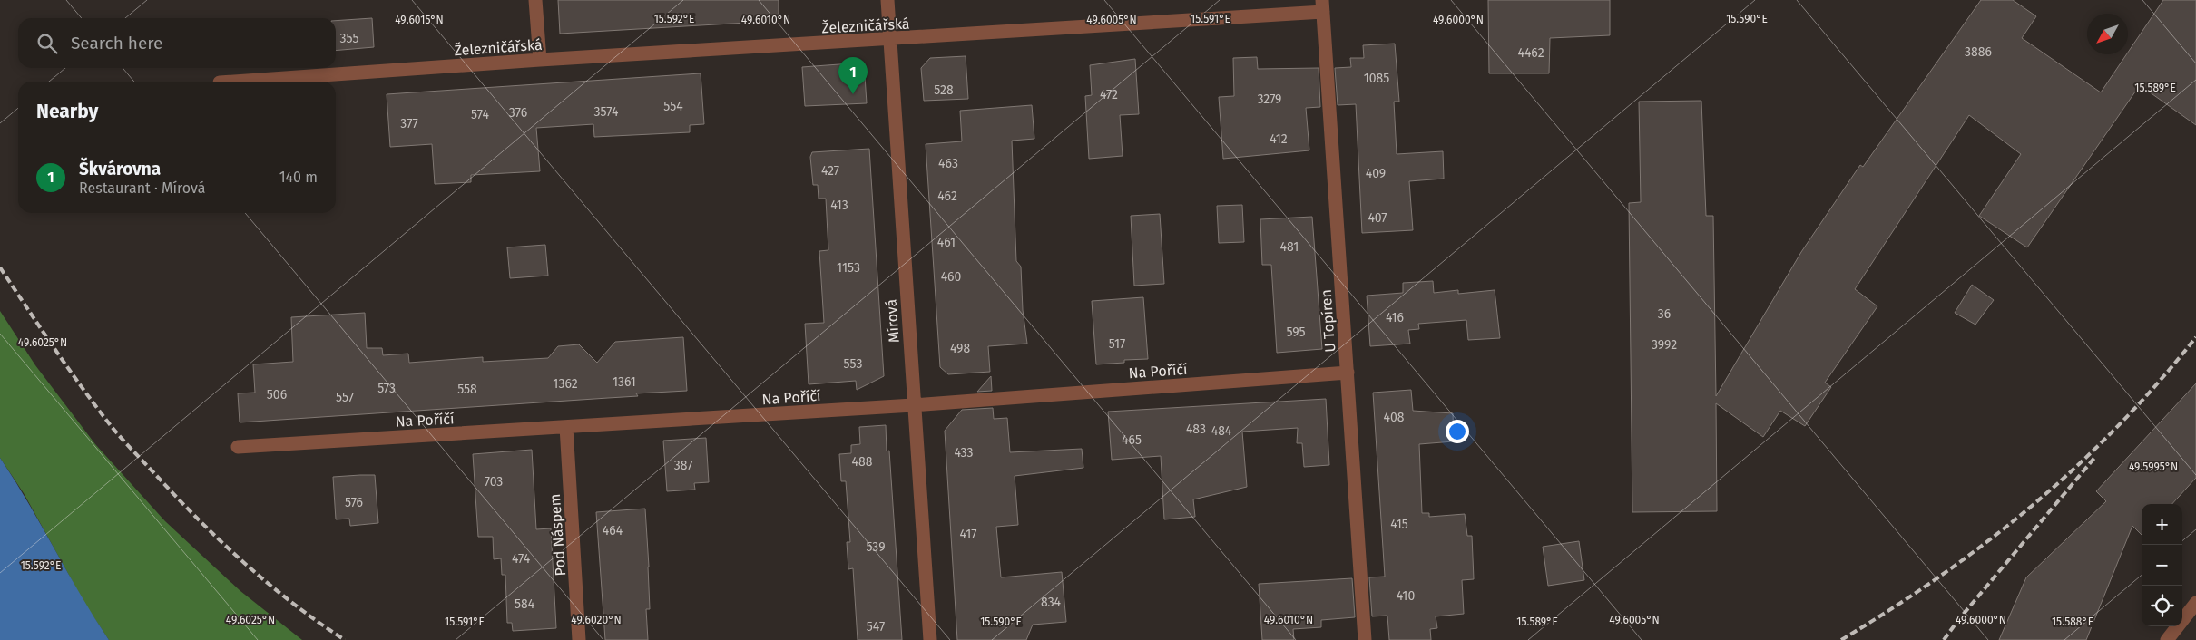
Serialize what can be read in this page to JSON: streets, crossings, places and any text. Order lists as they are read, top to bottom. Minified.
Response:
{"streets":{"street":["Železničářská","Mírová","U Topíren","Na Poříčí","Pod Náspem"]},"crossings":[["Železničářská","Mírová"],["Železničářská","U Topíren"],["Mírová","Na Poříčí"],["U Topíren","Na Poříčí"],["Na Poříčí","Pod Náspem"]],"house_numbers":["355","3886","4462","1085","528","472","3279","554","3574","376","574","377","412","463","427","409","462","413","407","461","481","1153","460","36","416","595","517","3992","498","553","1361","1362","573","558","506","557","408","483","484","465","433","488","387","703","576","415","464","417","539","474","410","834","584","547"],"north":"bottom left","page":{"search":"Search here","pins":"1","heading":"Nearby","list":[{"mark":"1","name":"Škvárovna","note":"Restaurant · Mírová","value":"140 m"}],"map_buttons":["+","−"]},"coordinates":["15.592°E","15.591°E","15.590°E","49.6015°N","49.6010°N","49.6005°N","49.6000°N","15.589°E","49.6025°N","49.5995°N","49.6020°N","15.588°E"]}
